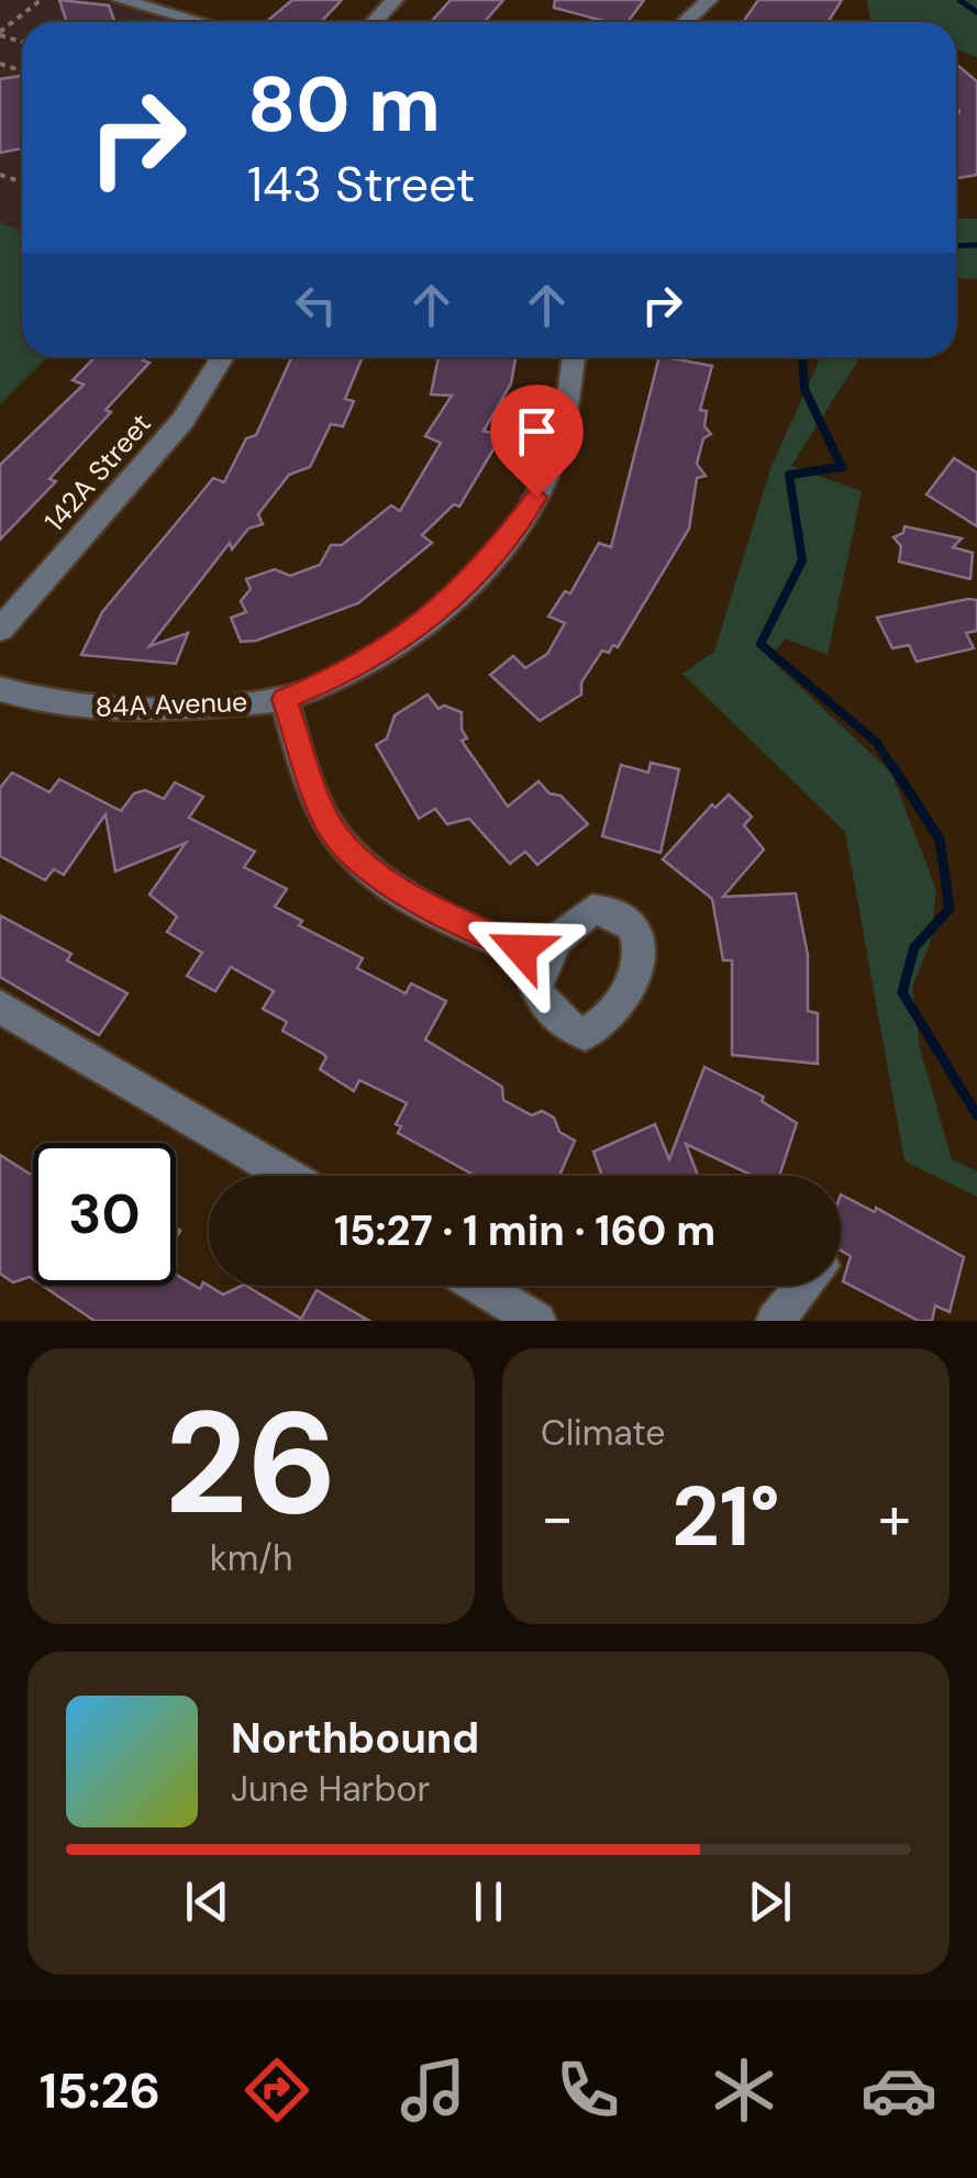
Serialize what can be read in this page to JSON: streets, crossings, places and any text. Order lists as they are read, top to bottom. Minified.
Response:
{"streets":{"street":["142A Street","84A Avenue"]},"page":{"turn":["80 m","143 Street"],"limit":"30","trip":"15:27 · 1 min · 160 m","tile":[["26","km/h"],"Climate"],"heat":["−","21°","+"],"song":["Northbound","June Harbor"],"tabs":"15:26"}}
